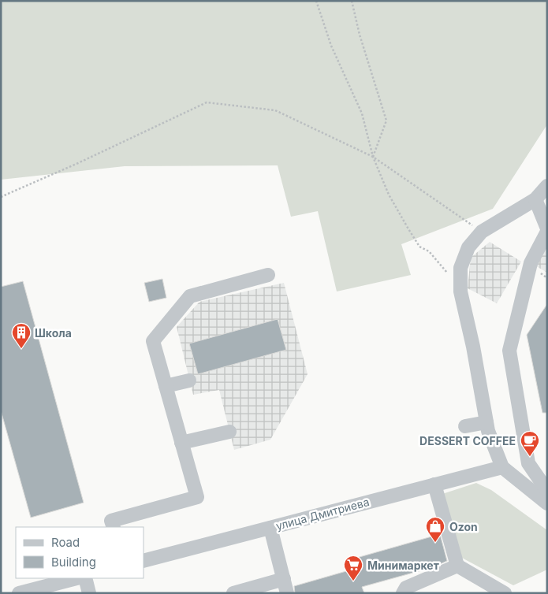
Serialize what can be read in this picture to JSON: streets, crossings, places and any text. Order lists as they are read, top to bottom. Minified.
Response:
{"streets":{"street":["улица Дмитриева"]},"places":{"building":["Школа"],"cafe":["DESSERT COFFEE"],"shop":["Ozon"],"supermarket":["Минимаркет"]},"legend":["Road","Building"]}
